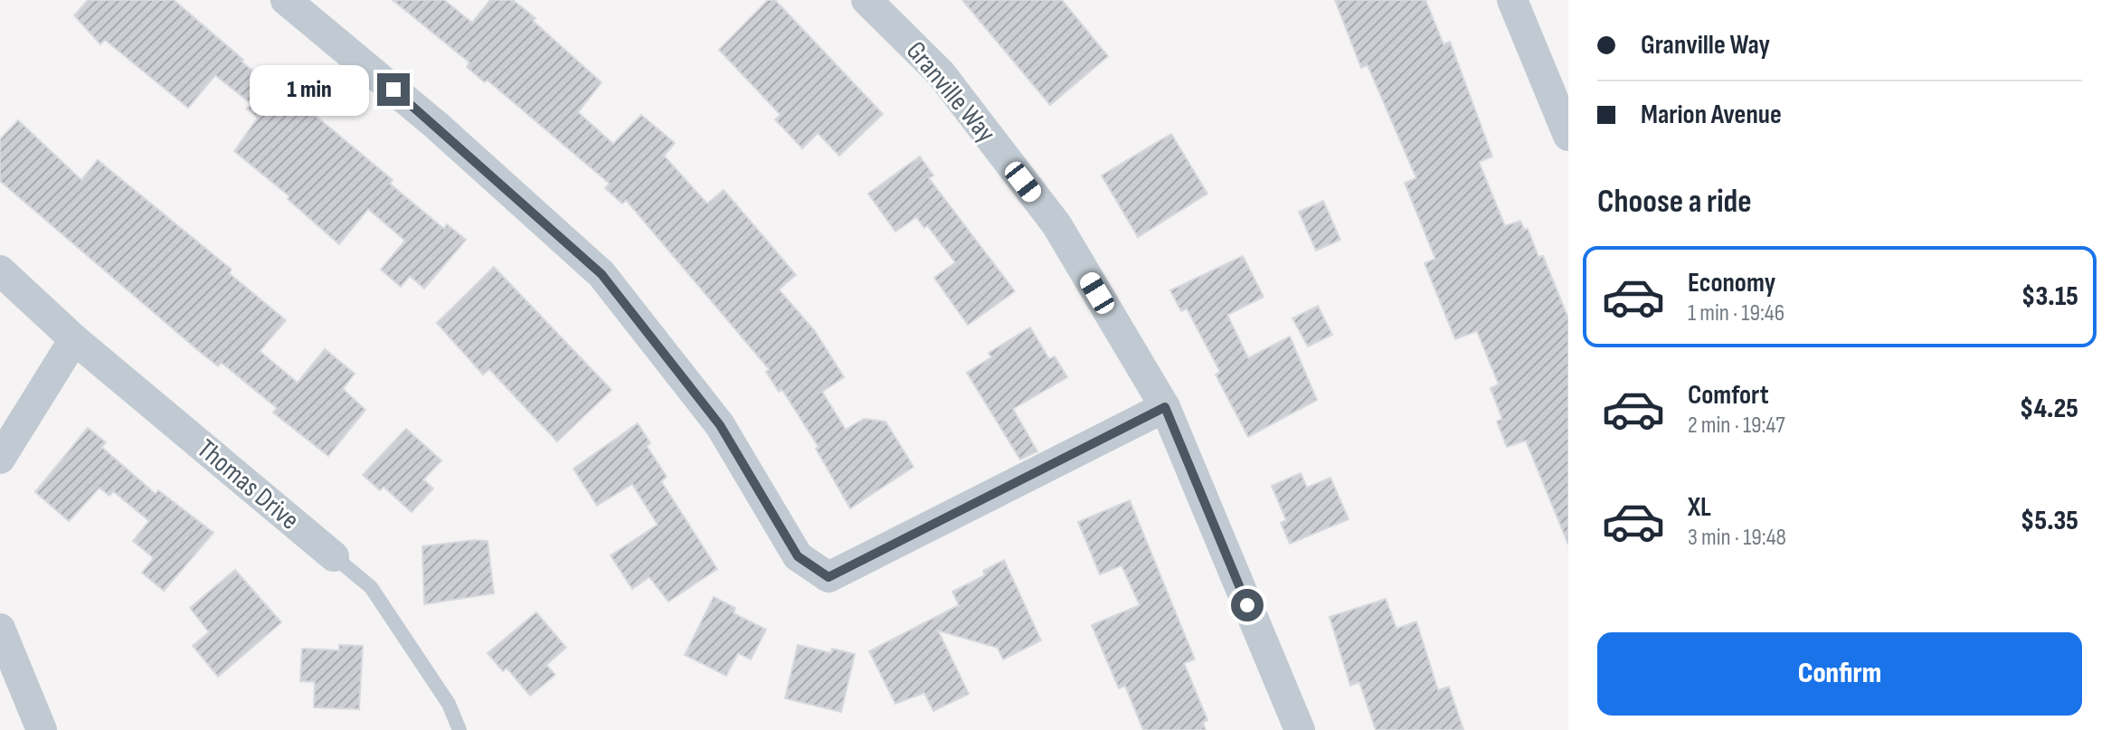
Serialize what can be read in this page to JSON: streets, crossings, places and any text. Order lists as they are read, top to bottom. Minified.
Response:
{"streets":{"street":["Granville Way","Thomas Drive"]},"page":{"banner":["Granville Way","Marion Avenue"],"bubble":"1 min","heading":"Choose a ride","list":[{"name":"Economy","note":"1 min · 19:46","value":"$3.15"},{"name":"Comfort","note":"2 min · 19:47","value":"$4.25"},{"name":"XL","note":"3 min · 19:48","value":"$5.35"}],"buttons":"Confirm"}}
